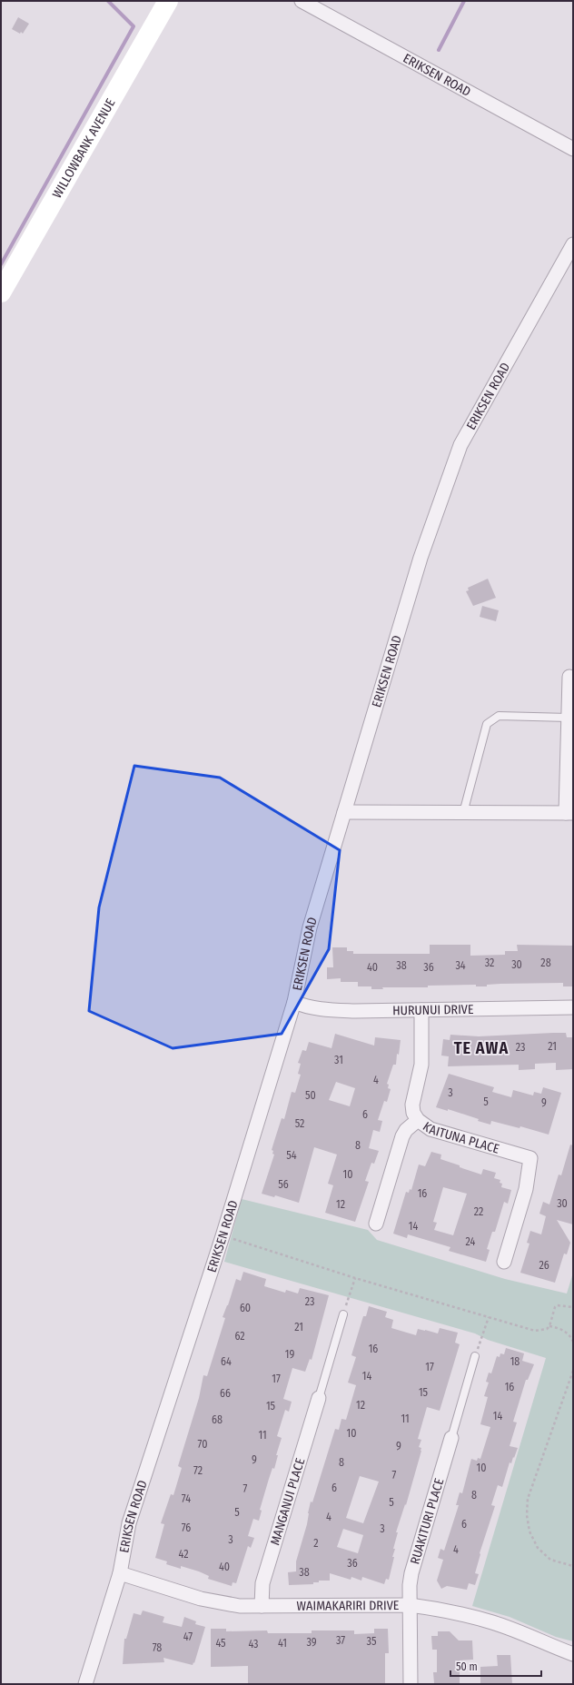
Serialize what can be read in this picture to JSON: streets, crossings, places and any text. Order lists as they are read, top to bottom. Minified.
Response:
{"streets":{"main road":["WILLOWBANK AVENUE"],"street":["ERIKSEN ROAD","HURUNUI DRIVE","KAITUNA PLACE","MANGANUI PLACE","RUAKITURI PLACE","WAIMAKARIRI DRIVE"]},"crossings":[["ERIKSEN ROAD","HURUNUI DRIVE"],["ERIKSEN ROAD","WAIMAKARIRI DRIVE"],["HURUNUI DRIVE","KAITUNA PLACE"],["MANGANUI PLACE","WAIMAKARIRI DRIVE"],["RUAKITURI PLACE","WAIMAKARIRI DRIVE"]],"districts":["TE AWA"],"house_numbers":["32","28","30","38","34","40","36","21","23","31","4","3","50","5","9","6","52","8","54","10","56","16","30","12","22","14","24","26","23","60","21","62","16","19","64","18","17","14","17","16","15","66","12","15","14","11","68","10","11","70","9","9","8","10","72","7","6","7","8","74","5","5","4","6","76","3","3","2","4","42","36","40","38","47","37","35","39","45","41","43","78"],"scale_bar":"50 m"}
